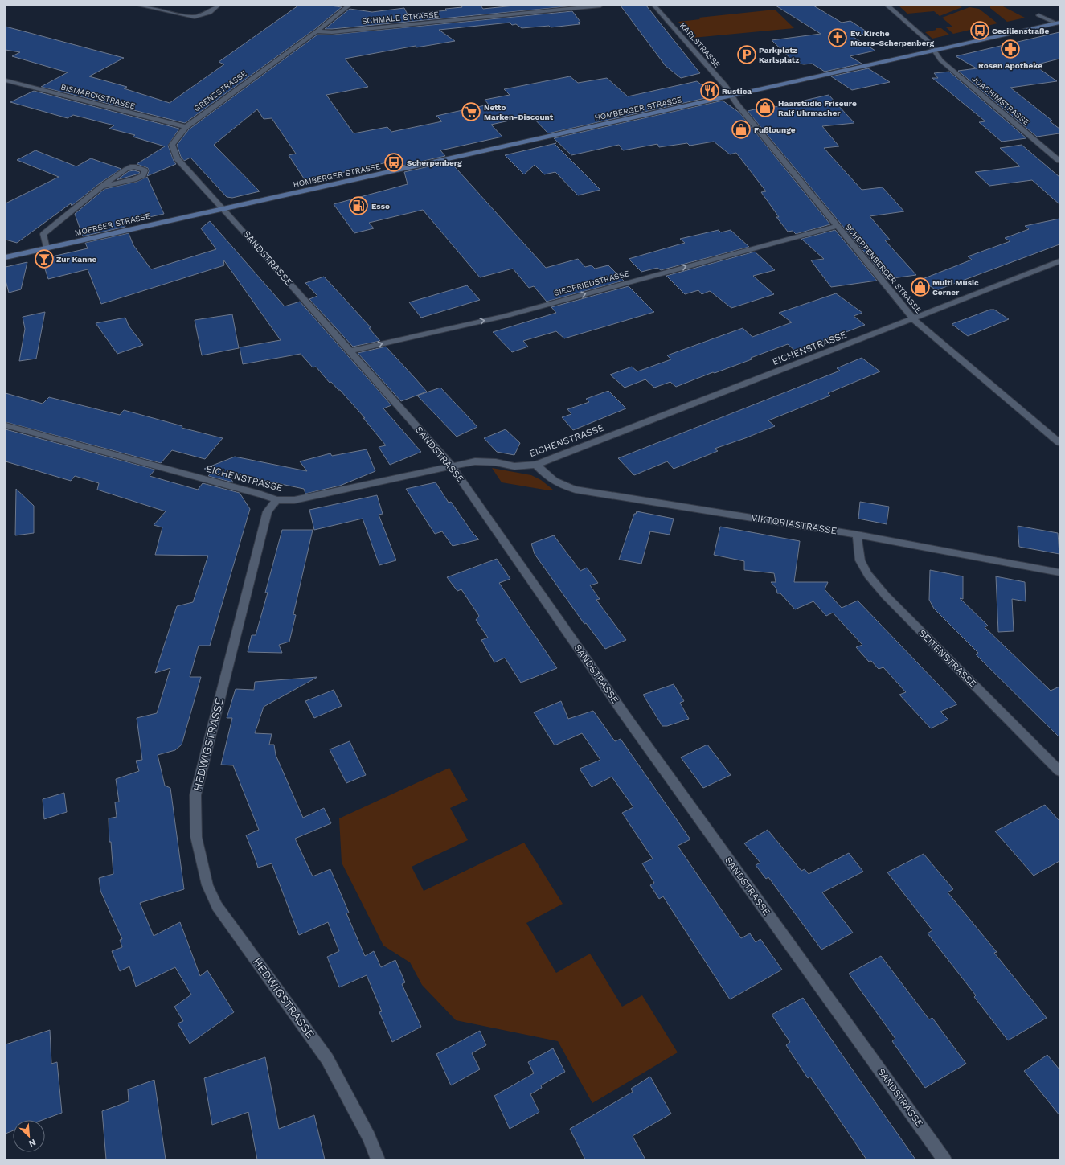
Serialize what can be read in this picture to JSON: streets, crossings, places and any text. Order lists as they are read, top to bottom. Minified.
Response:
{"streets":{"main road":["HOMBERGER STRASSE","MOERSER STRASSE"],"street":["SCHMALE STRASSE","KARLSTRASSE","GRENZSTRASSE","BISMARCKSTRASSE","JOACHIMSTRASSE","SANDSTRASSE","SCHERPENBERGER STRASSE","SIEGFRIEDSTRASSE","EICHENSTRASSE","VIKTORIASTRASSE","SEITENSTRASSE","HEDWIGSTRASSE"]},"crossings":[["SCHMALE STRASSE","GRENZSTRASSE"],["KARLSTRASSE","HOMBERGER STRASSE"],["KARLSTRASSE","SCHERPENBERGER STRASSE"],["GRENZSTRASSE","BISMARCKSTRASSE"],["GRENZSTRASSE","HOMBERGER STRASSE"],["GRENZSTRASSE","MOERSER STRASSE"],["GRENZSTRASSE","SANDSTRASSE"],["JOACHIMSTRASSE","HOMBERGER STRASSE"],["HOMBERGER STRASSE","MOERSER STRASSE"],["HOMBERGER STRASSE","SANDSTRASSE"],["HOMBERGER STRASSE","SCHERPENBERGER STRASSE"],["MOERSER STRASSE","SANDSTRASSE"],["SANDSTRASSE","SIEGFRIEDSTRASSE"],["SANDSTRASSE","EICHENSTRASSE"],["SCHERPENBERGER STRASSE","SIEGFRIEDSTRASSE"],["SCHERPENBERGER STRASSE","EICHENSTRASSE"],["EICHENSTRASSE","VIKTORIASTRASSE"],["EICHENSTRASSE","HEDWIGSTRASSE"],["VIKTORIASTRASSE","SEITENSTRASSE"]],"one_way":["SIEGFRIEDSTRASSE"],"places":{"bus stop":["Cecilienstraße","Scherpenberg"],"church":["Ev. Kirche Moers-Scherpenberg"],"pharmacy":["Rosen Apotheke"],"parking":["Parkplatz Karlsplatz"],"restaurant":["Rustica"],"shop":["Haarstudio Friseure Ralf Uhrmacher","Fußlounge","Multi Music Corner"],"supermarket":["Netto Marken-Discount"],"fuel station":["Esso"],"bar":["Zur Kanne"]},"north":"bottom right"}
